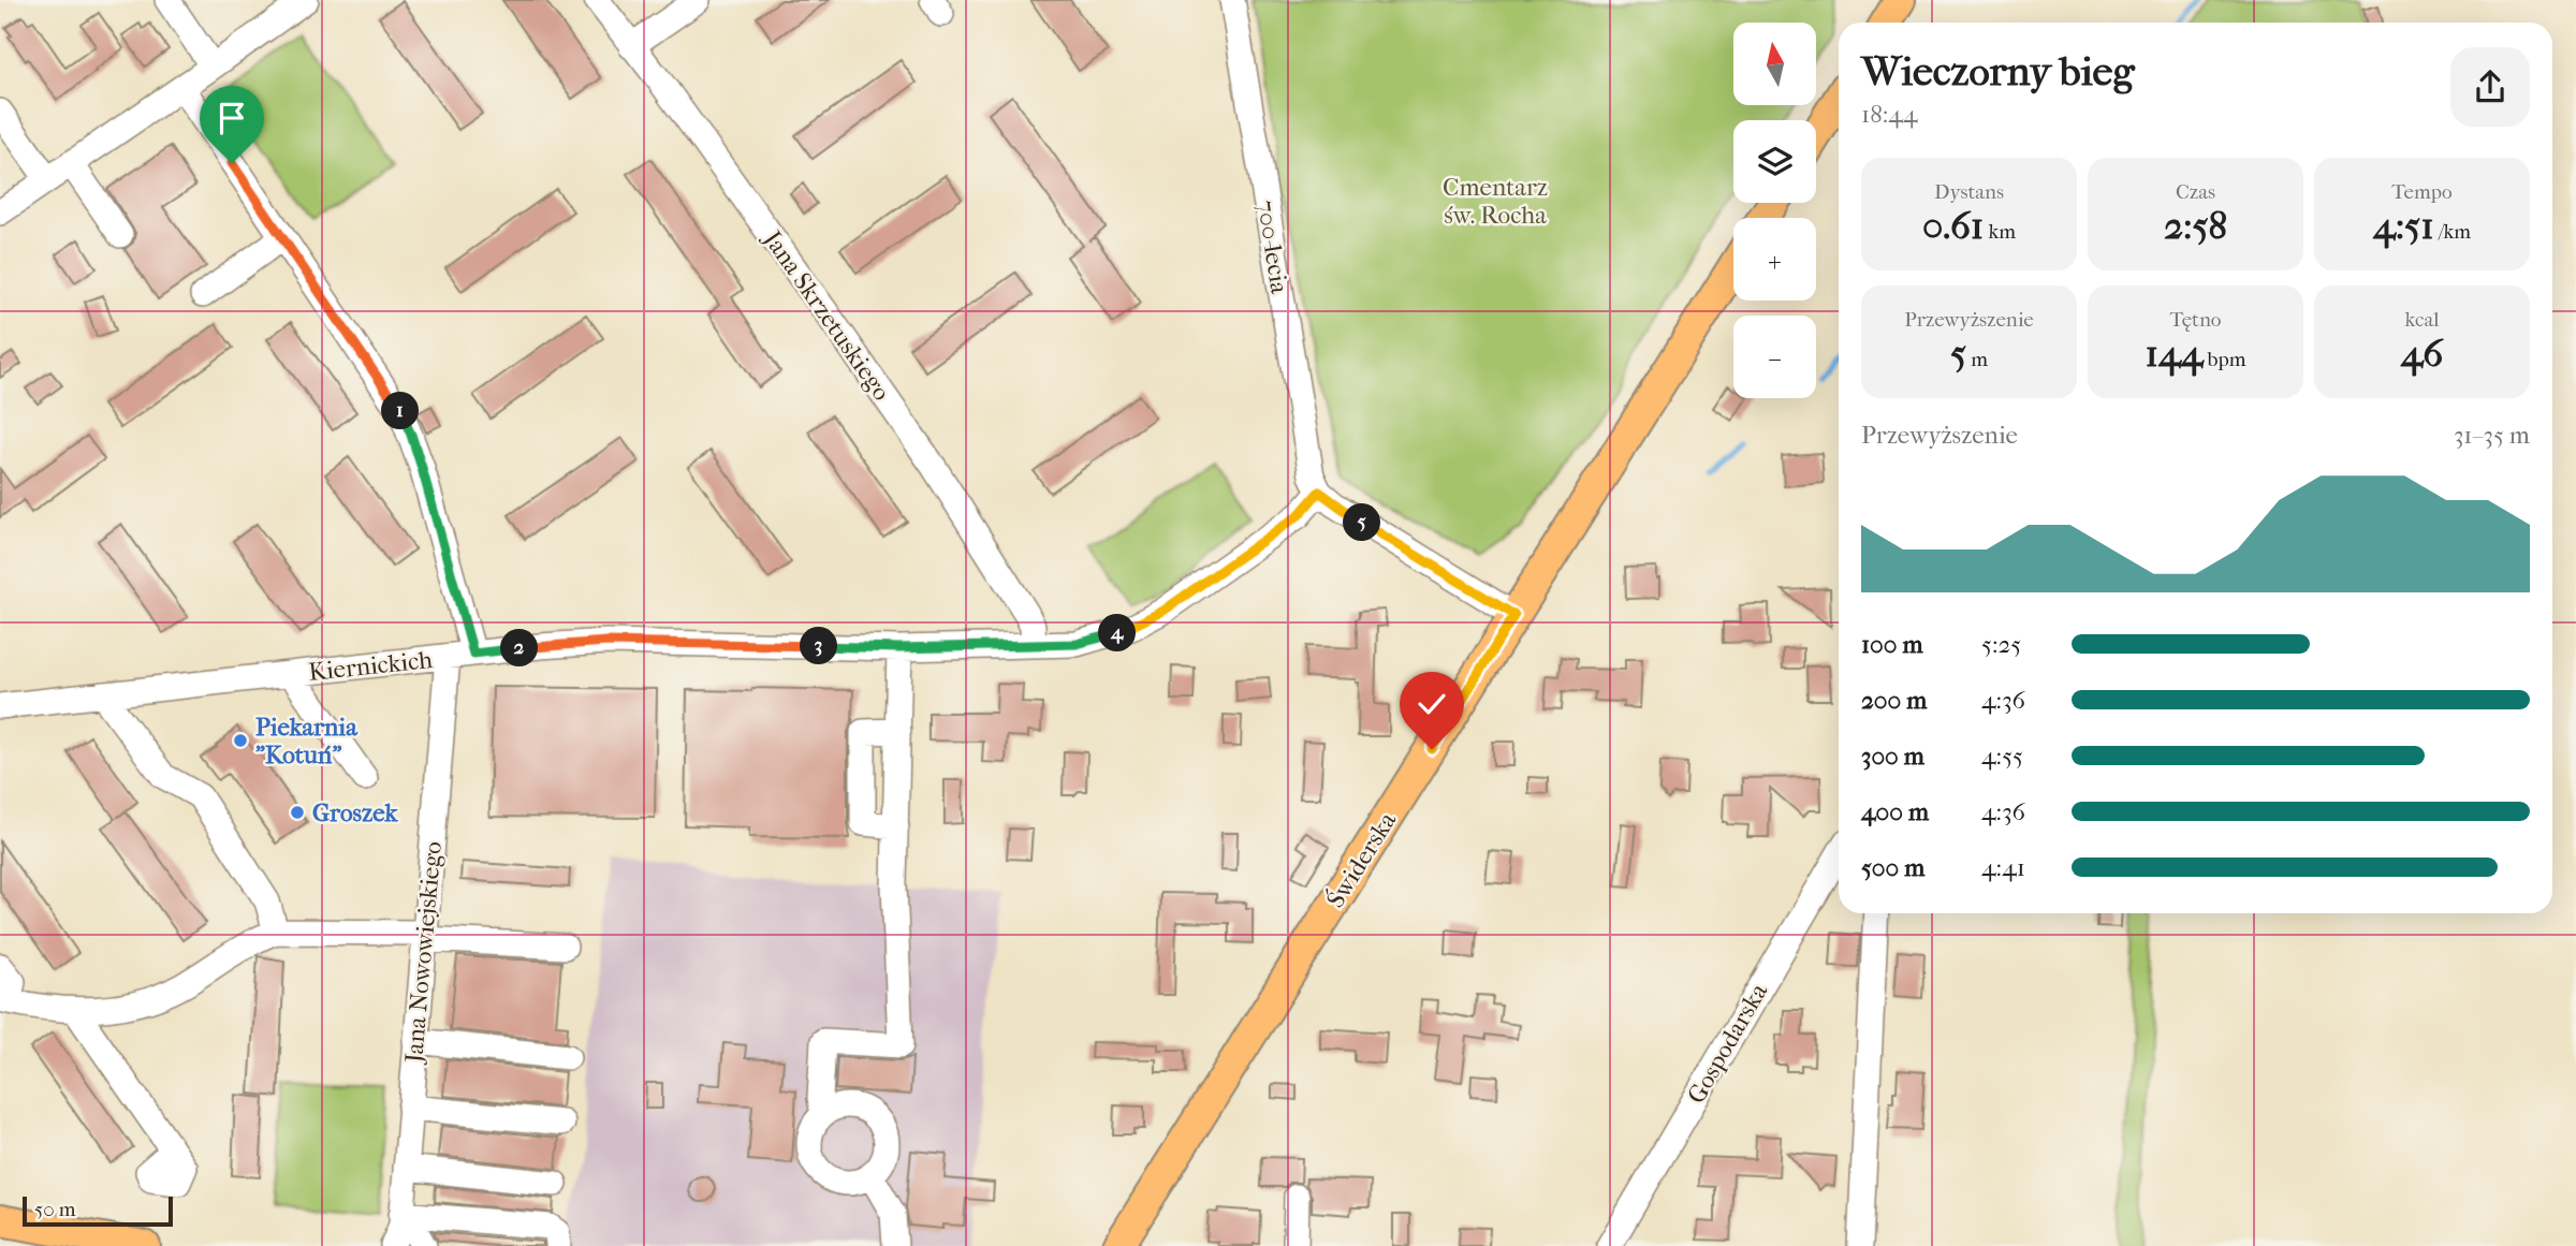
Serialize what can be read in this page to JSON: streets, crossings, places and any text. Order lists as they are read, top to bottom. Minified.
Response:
{"streets":{"main road":["Świderska"],"street":["700-lecia","Jana Skrzetuskiego","Kiernickich","Jana Nowowiejskiego","Gospodarska"]},"crossings":[["700-lecia","Kiernickich"],["Jana Skrzetuskiego","Kiernickich"],["Kiernickich","Jana Nowowiejskiego"]],"parks":["Cmentarz św. Rocha"],"places":["Piekarnia \"Kotuń\"","Groszek"],"scale_bar":"50 m","north":"top","page":{"map_buttons":["+","−"],"heading":["Wieczorny bieg","18:44"],"stats":[["Dystans","0.61 km"],["Czas","2:58"],["Tempo","4:51 /km"],["Przewyższenie","5 m"],["Tętno","144 bpm"],["kcal","46"]],"pins":["1","5","4","3","2"],"chart":["Przewyższenie","31–35 m"],"list":[{"name":"100 m","note":"5:25"},{"name":"200 m","note":"4:36"},{"name":"300 m","note":"4:55"},{"name":"400 m","note":"4:36"},{"name":"500 m","note":"4:41"}],"scale":"50 m"}}
